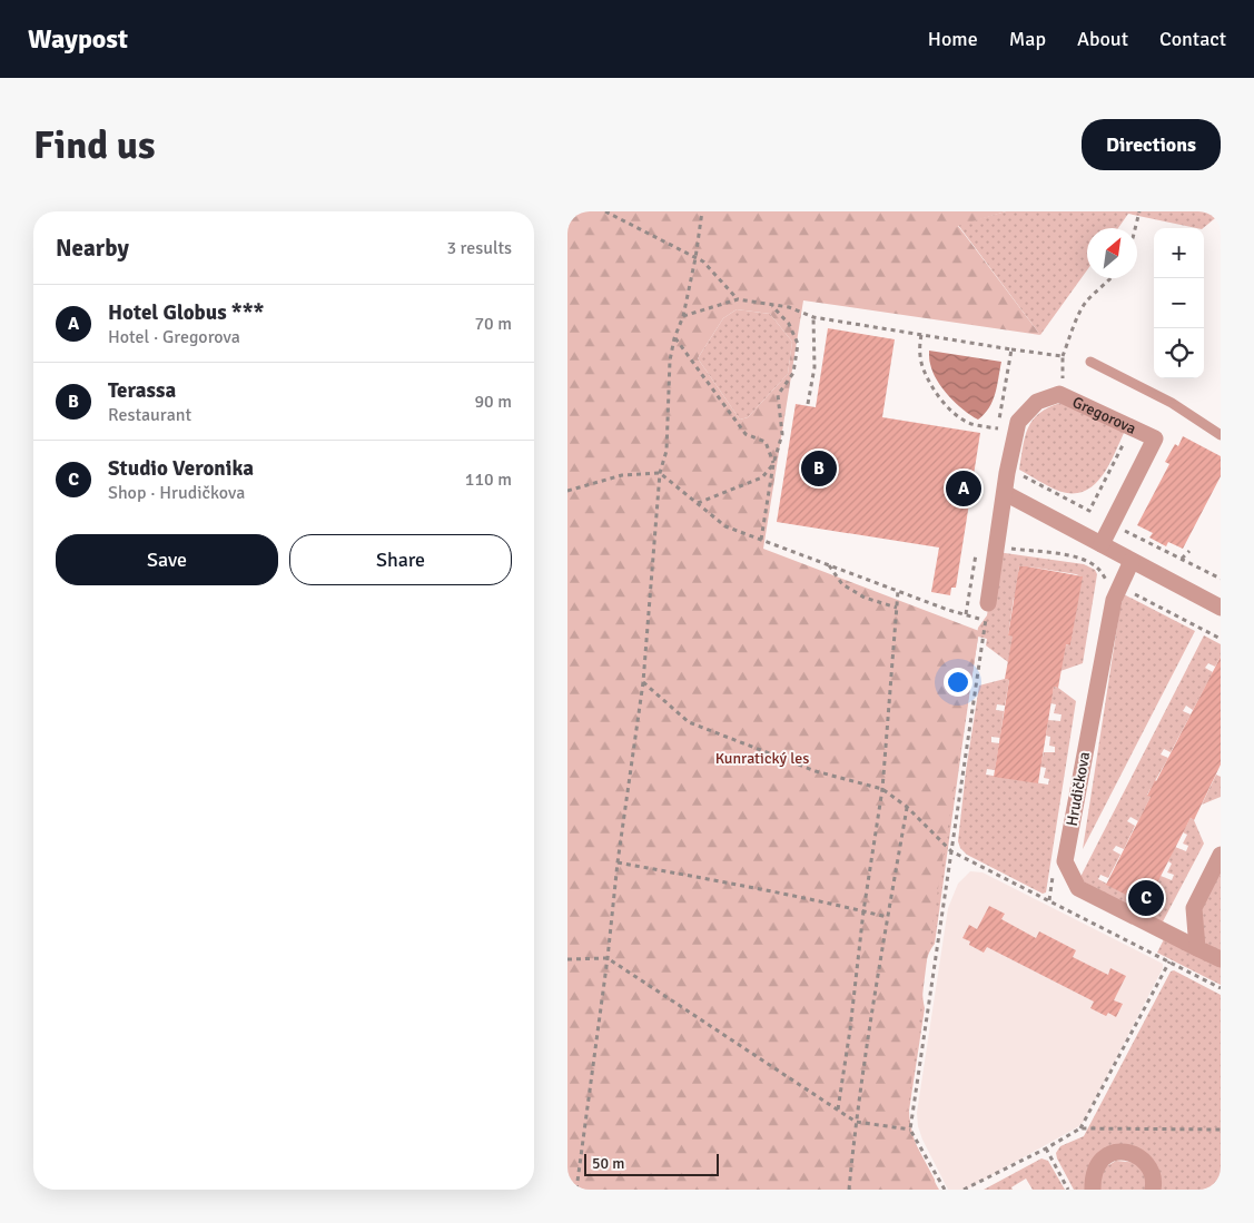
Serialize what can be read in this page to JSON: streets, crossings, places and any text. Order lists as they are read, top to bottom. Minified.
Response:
{"streets":{"street":["Gregorova","Hrudičkova"]},"parks":["Kunratický les"],"scale_bar":"50 m","north":"top right","page":{"header":"Waypost","nav":["Home","Map","About","Contact"],"buttons":["Directions",["Save","Share"]],"title":"Find us","heading":["Nearby","3 results"],"map_buttons":["+","−"],"list":[{"mark":"A","name":"Hotel Globus ***","note":"Hotel · Gregorova","value":"70 m"},{"mark":"B","name":"Terassa","note":"Restaurant","value":"90 m"},{"mark":"C","name":"Studio Veronika","note":"Shop · Hrudičkova","value":"110 m"}],"pins":["B","A","C"],"scale":"50 m"}}
